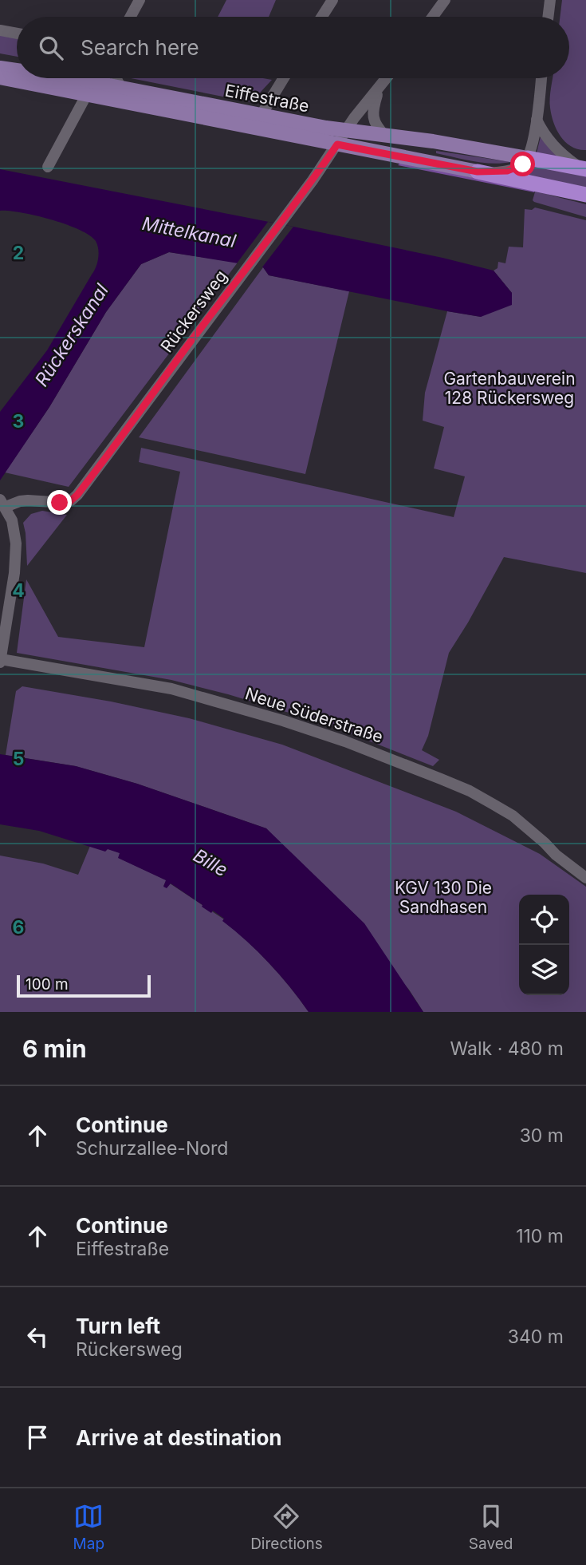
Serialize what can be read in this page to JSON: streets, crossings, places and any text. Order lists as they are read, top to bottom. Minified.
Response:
{"streets":{"main road":["Eiffestraße"],"street":["Rückersweg","Neue Süderstraße"]},"crossings":[["Eiffestraße","Rückersweg"]],"water":["Mittelkanal","Rückerskanal","Bille"],"parks":["Gartenbauverein 128 Rückersweg","KGV 130 Die Sandhasen"],"scale_bar":"100 m","page":{"search":"Search here","scale":"100 m","heading":["6 min","Walk · 480 m"],"list":[["Continue","Schurzallee-Nord","30 m"],["Continue","Eiffestraße","110 m"],["Turn left","Rückersweg","340 m"],"Arrive at destination"],"nav":["Map","Directions","Saved"]},"grid":{"rows":["2","3","4","5","6"]}}
